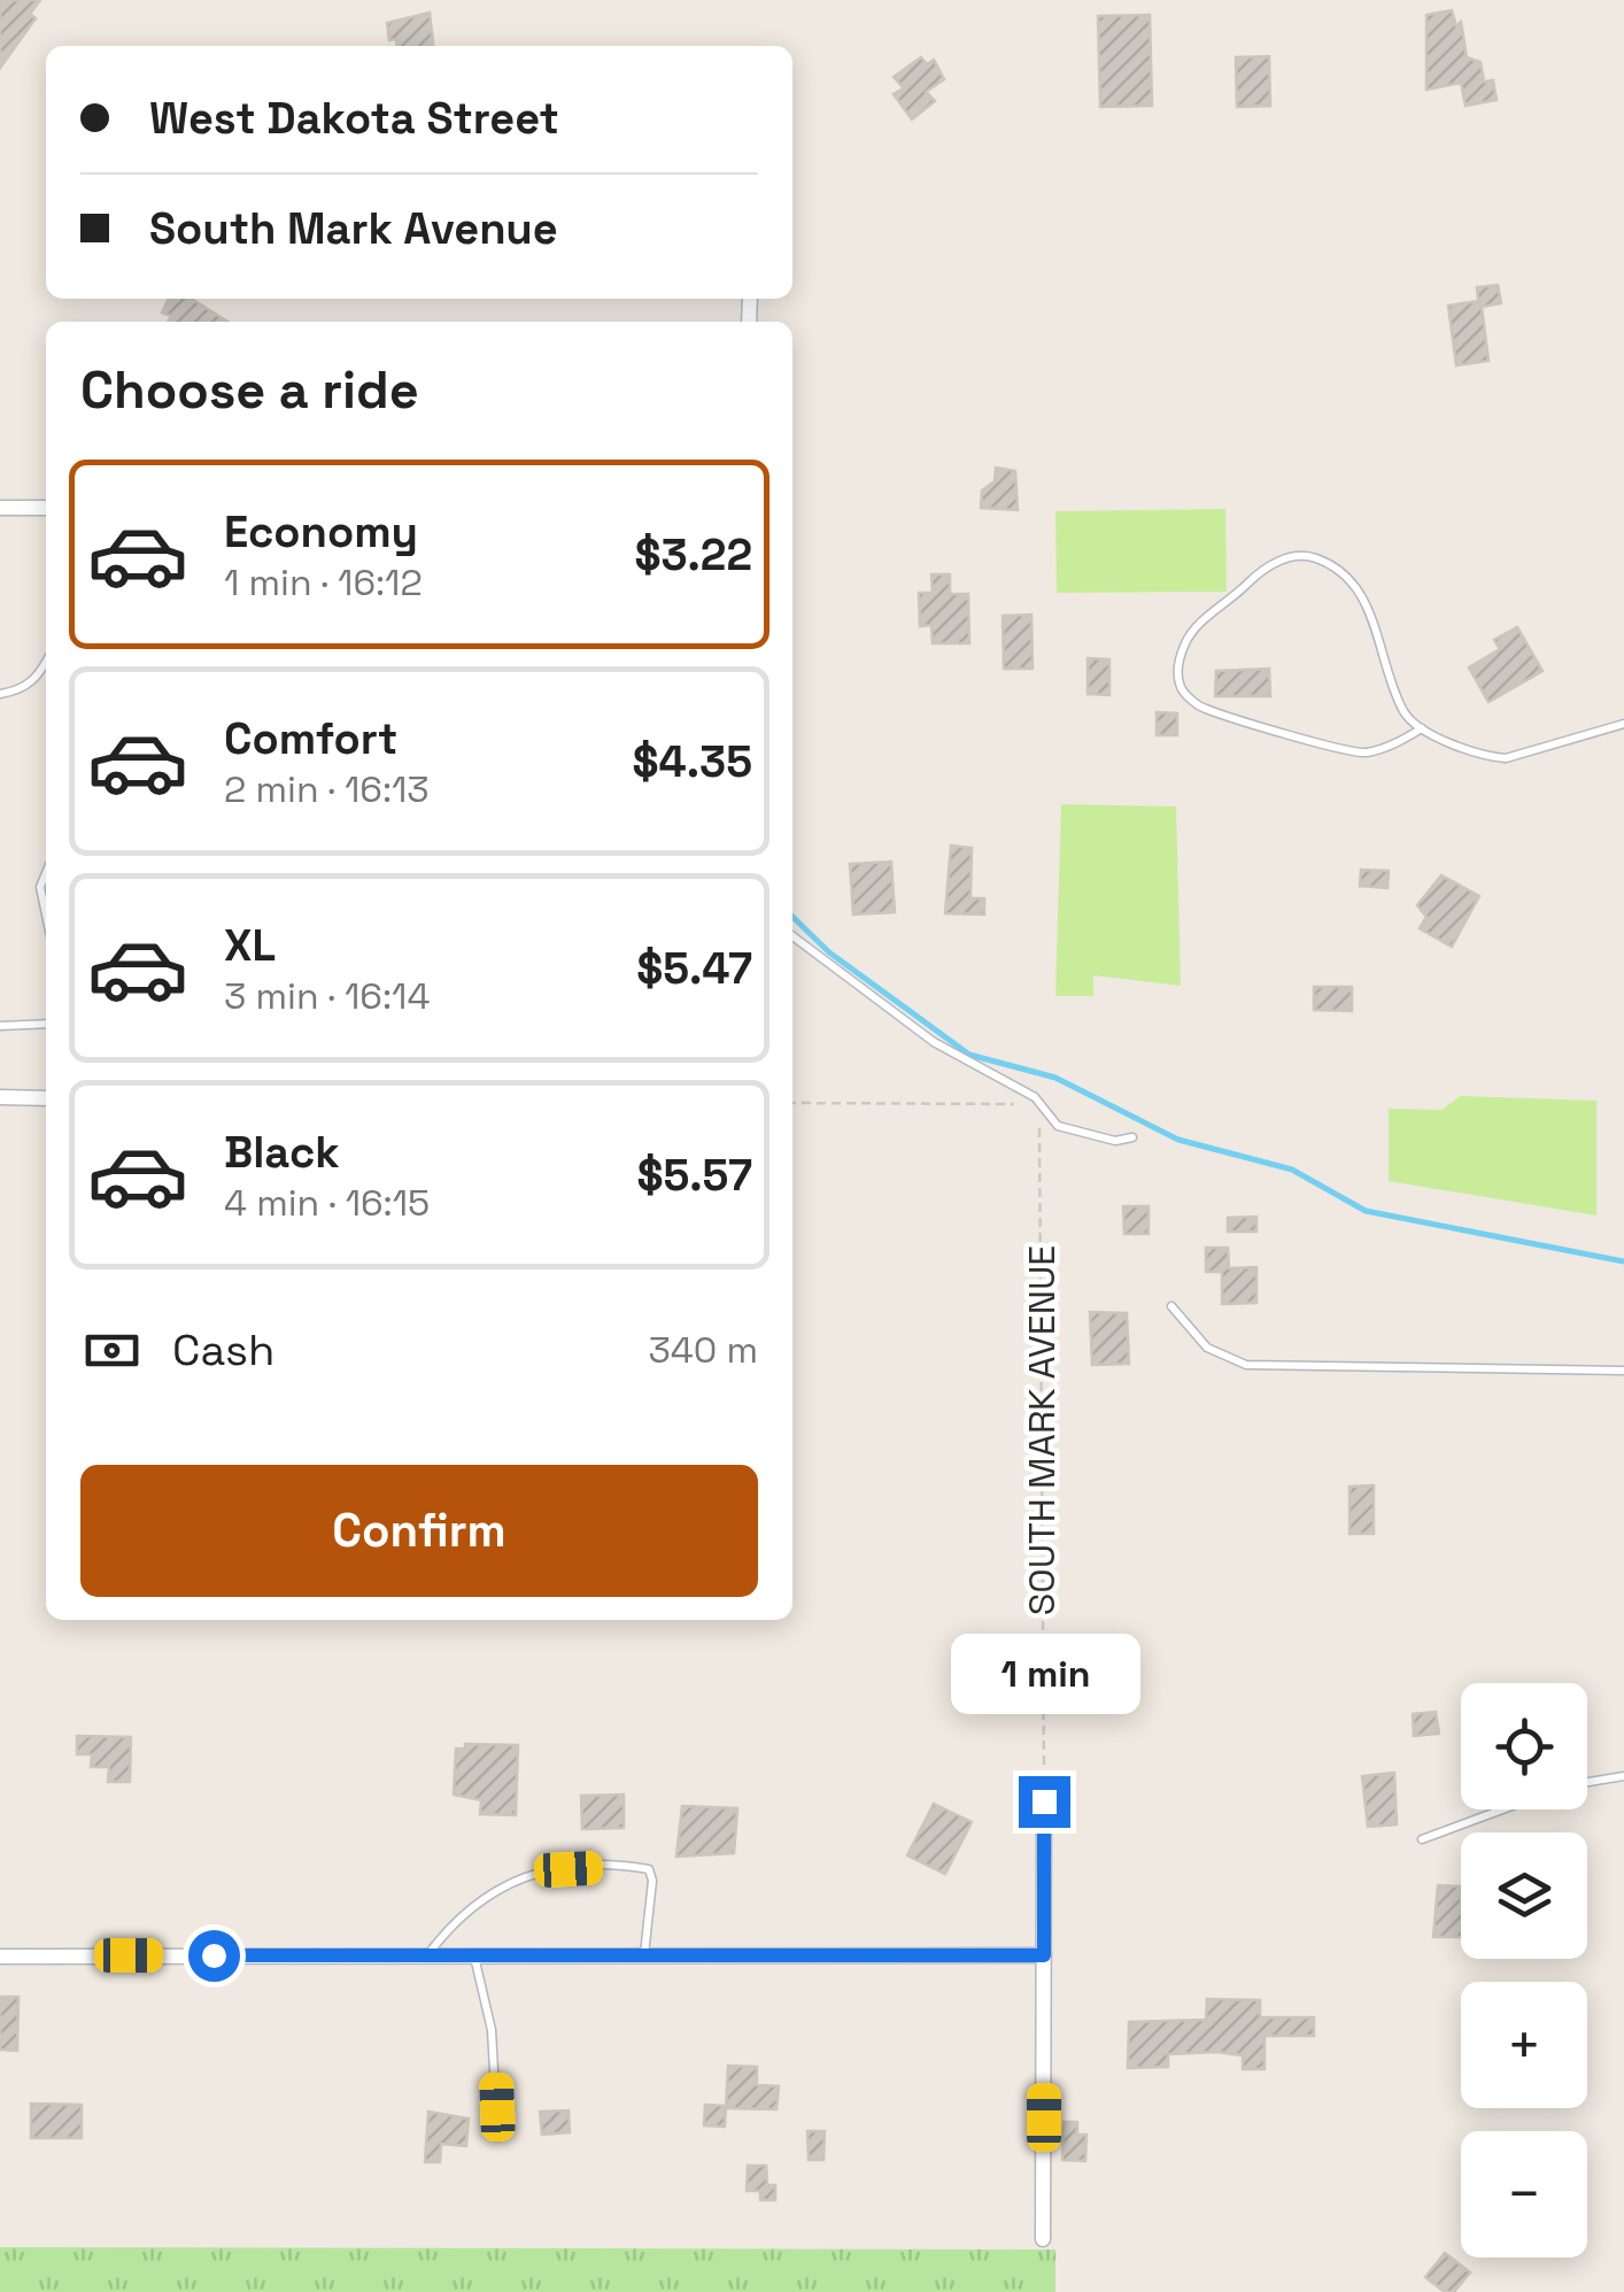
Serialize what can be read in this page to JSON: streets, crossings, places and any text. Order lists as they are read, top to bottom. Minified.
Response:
{"streets":{"path":["SOUTH MARK AVENUE"]},"page":{"banner":["West Dakota Street","South Mark Avenue"],"heading":"Choose a ride","list":[{"name":"Economy","note":"1 min · 16:12","value":"$3.22"},{"name":"Comfort","note":"2 min · 16:13","value":"$4.35"},{"name":"XL","note":"3 min · 16:14","value":"$5.47"},{"name":"Black","note":"4 min · 16:15","value":"$5.57"}],"pay":["Cash","340 m"],"buttons":"Confirm","bubble":"1 min","map_buttons":["+","−"]}}
